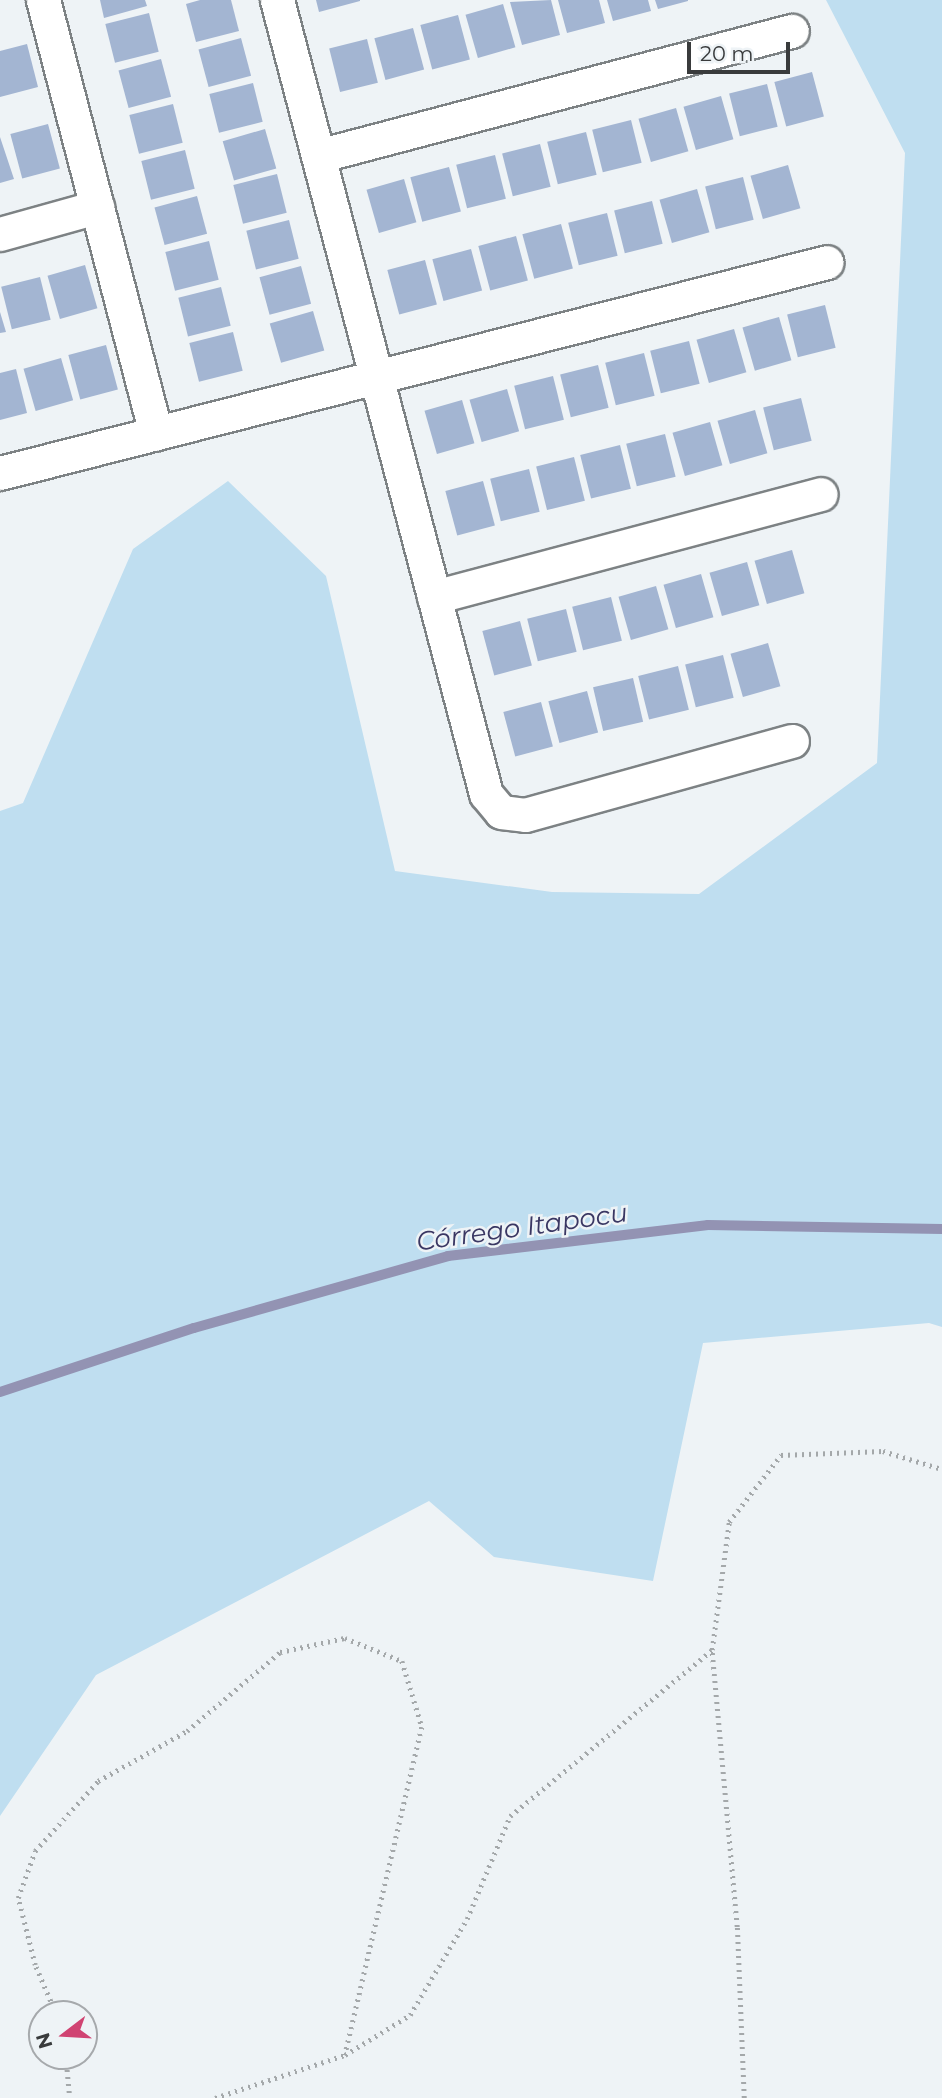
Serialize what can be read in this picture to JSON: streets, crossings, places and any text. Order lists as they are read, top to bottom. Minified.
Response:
{"water":["Córrego Itapocu"],"scale_bar":"20 m","north":"left"}
